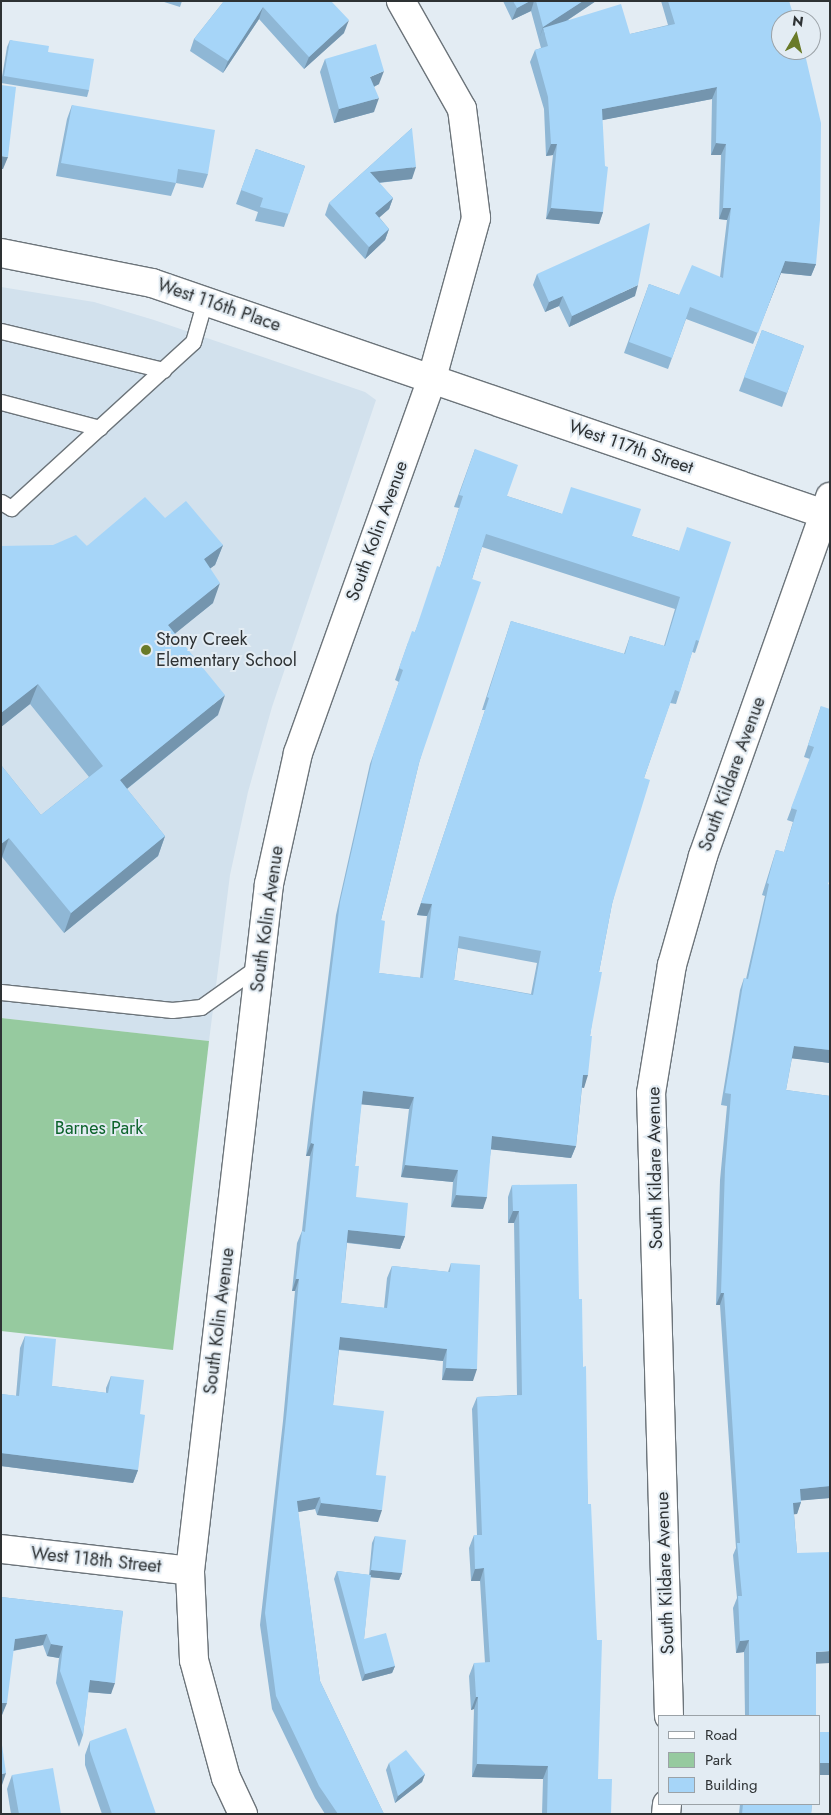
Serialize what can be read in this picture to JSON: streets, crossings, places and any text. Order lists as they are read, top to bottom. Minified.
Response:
{"streets":{"street":["West 116th Place","West 117th Street","South Kolin Avenue","South Kildare Avenue","West 118th Street"]},"crossings":[["West 116th Place","West 117th Street"],["West 116th Place","South Kolin Avenue"],["West 117th Street","South Kolin Avenue"],["West 117th Street","South Kildare Avenue"],["South Kolin Avenue","West 118th Street"]],"parks":["Barnes Park"],"places":["Stony Creek Elementary School"],"legend":["Road","Park","Building"],"north":"top"}
